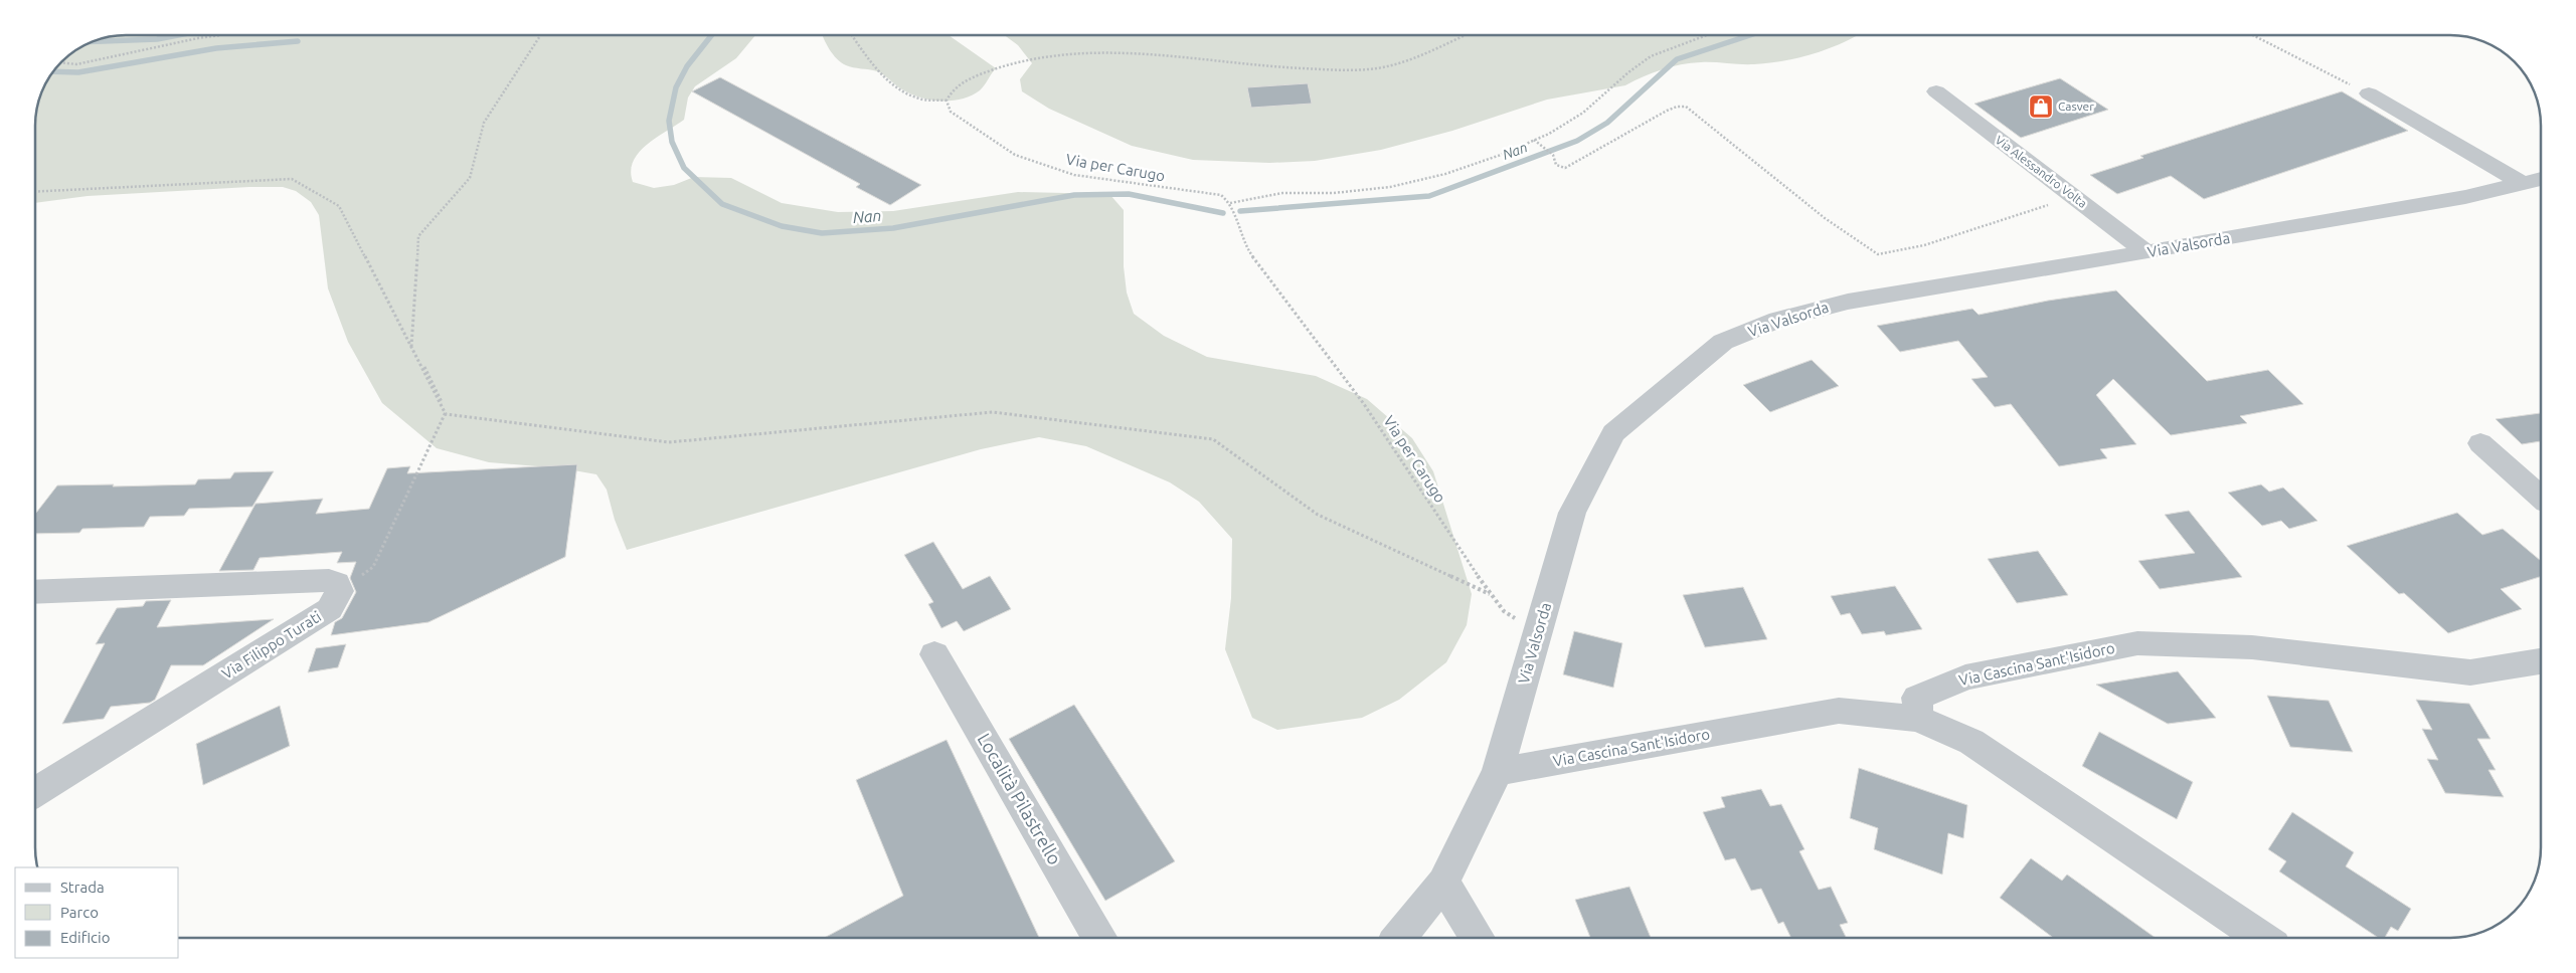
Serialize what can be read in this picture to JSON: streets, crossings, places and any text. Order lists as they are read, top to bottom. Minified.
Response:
{"streets":{"street":["Via Alessandro Volta","Via Valsorda","Via Filippo Turati","Via Cascina Sant'Isidoro","Località Pilastrello"],"path":["Via per Carugo"]},"crossings":[["Via per Carugo","Via Valsorda"],["Via Alessandro Volta","Via Valsorda"],["Via Valsorda","Via Cascina Sant'Isidoro"]],"water":["Nan"],"places":{"shop":["Casver"]},"legend":["Strada","Parco","Edificio"]}
